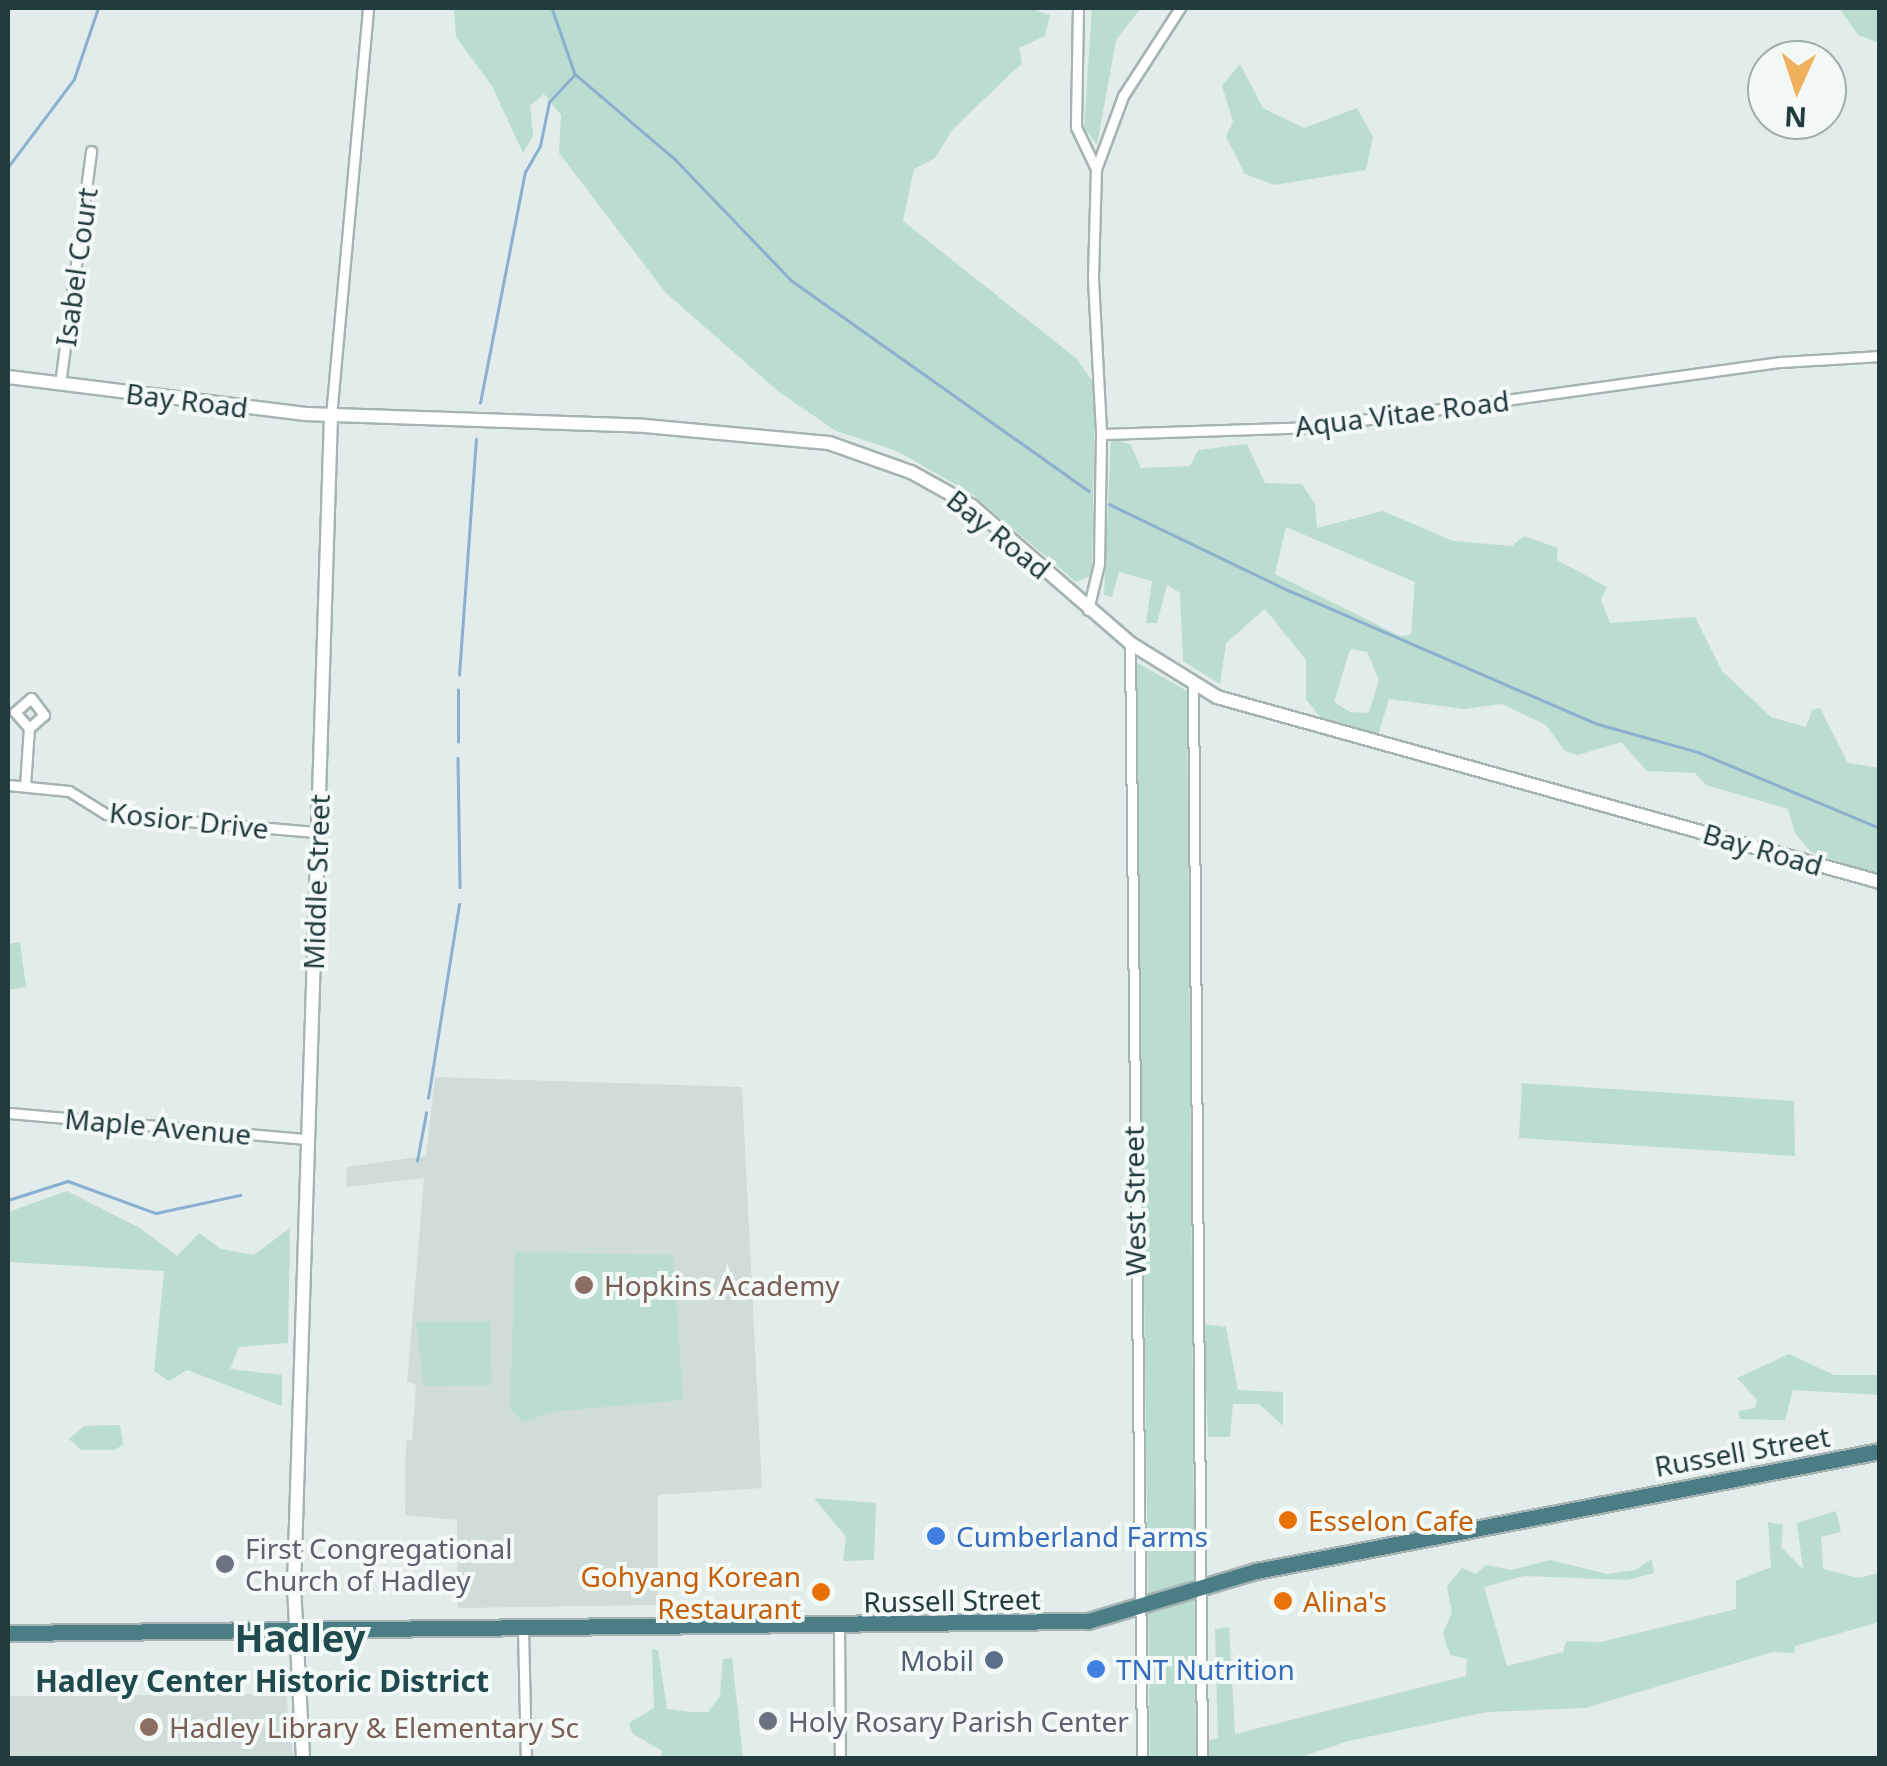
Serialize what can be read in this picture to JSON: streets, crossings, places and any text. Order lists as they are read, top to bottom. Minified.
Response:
{"streets":{"highway":["Russell Street"],"main road":["Bay Road","Middle Street"],"street":["Isabel Court","Aqua Vitae Road","Kosior Drive","Maple Avenue","West Street"]},"crossings":[["Isabel Court","Bay Road"],["Bay Road","Middle Street"],["Bay Road","West Street"],["Kosior Drive","Middle Street"],["Middle Street","Maple Avenue"],["Middle Street","Russell Street"],["West Street","Russell Street"]],"districts":["Hadley","Hadley Center Historic District"],"places":["Hopkins Academy","Esselon Cafe","Cumberland Farms","First Congregational Church of Hadley","Gohyang Korean Restaurant","Alina's","Mobil","TNT Nutrition","Holy Rosary Parish Center","Hadley Library & Elementary Sc"],"north":"bottom"}
